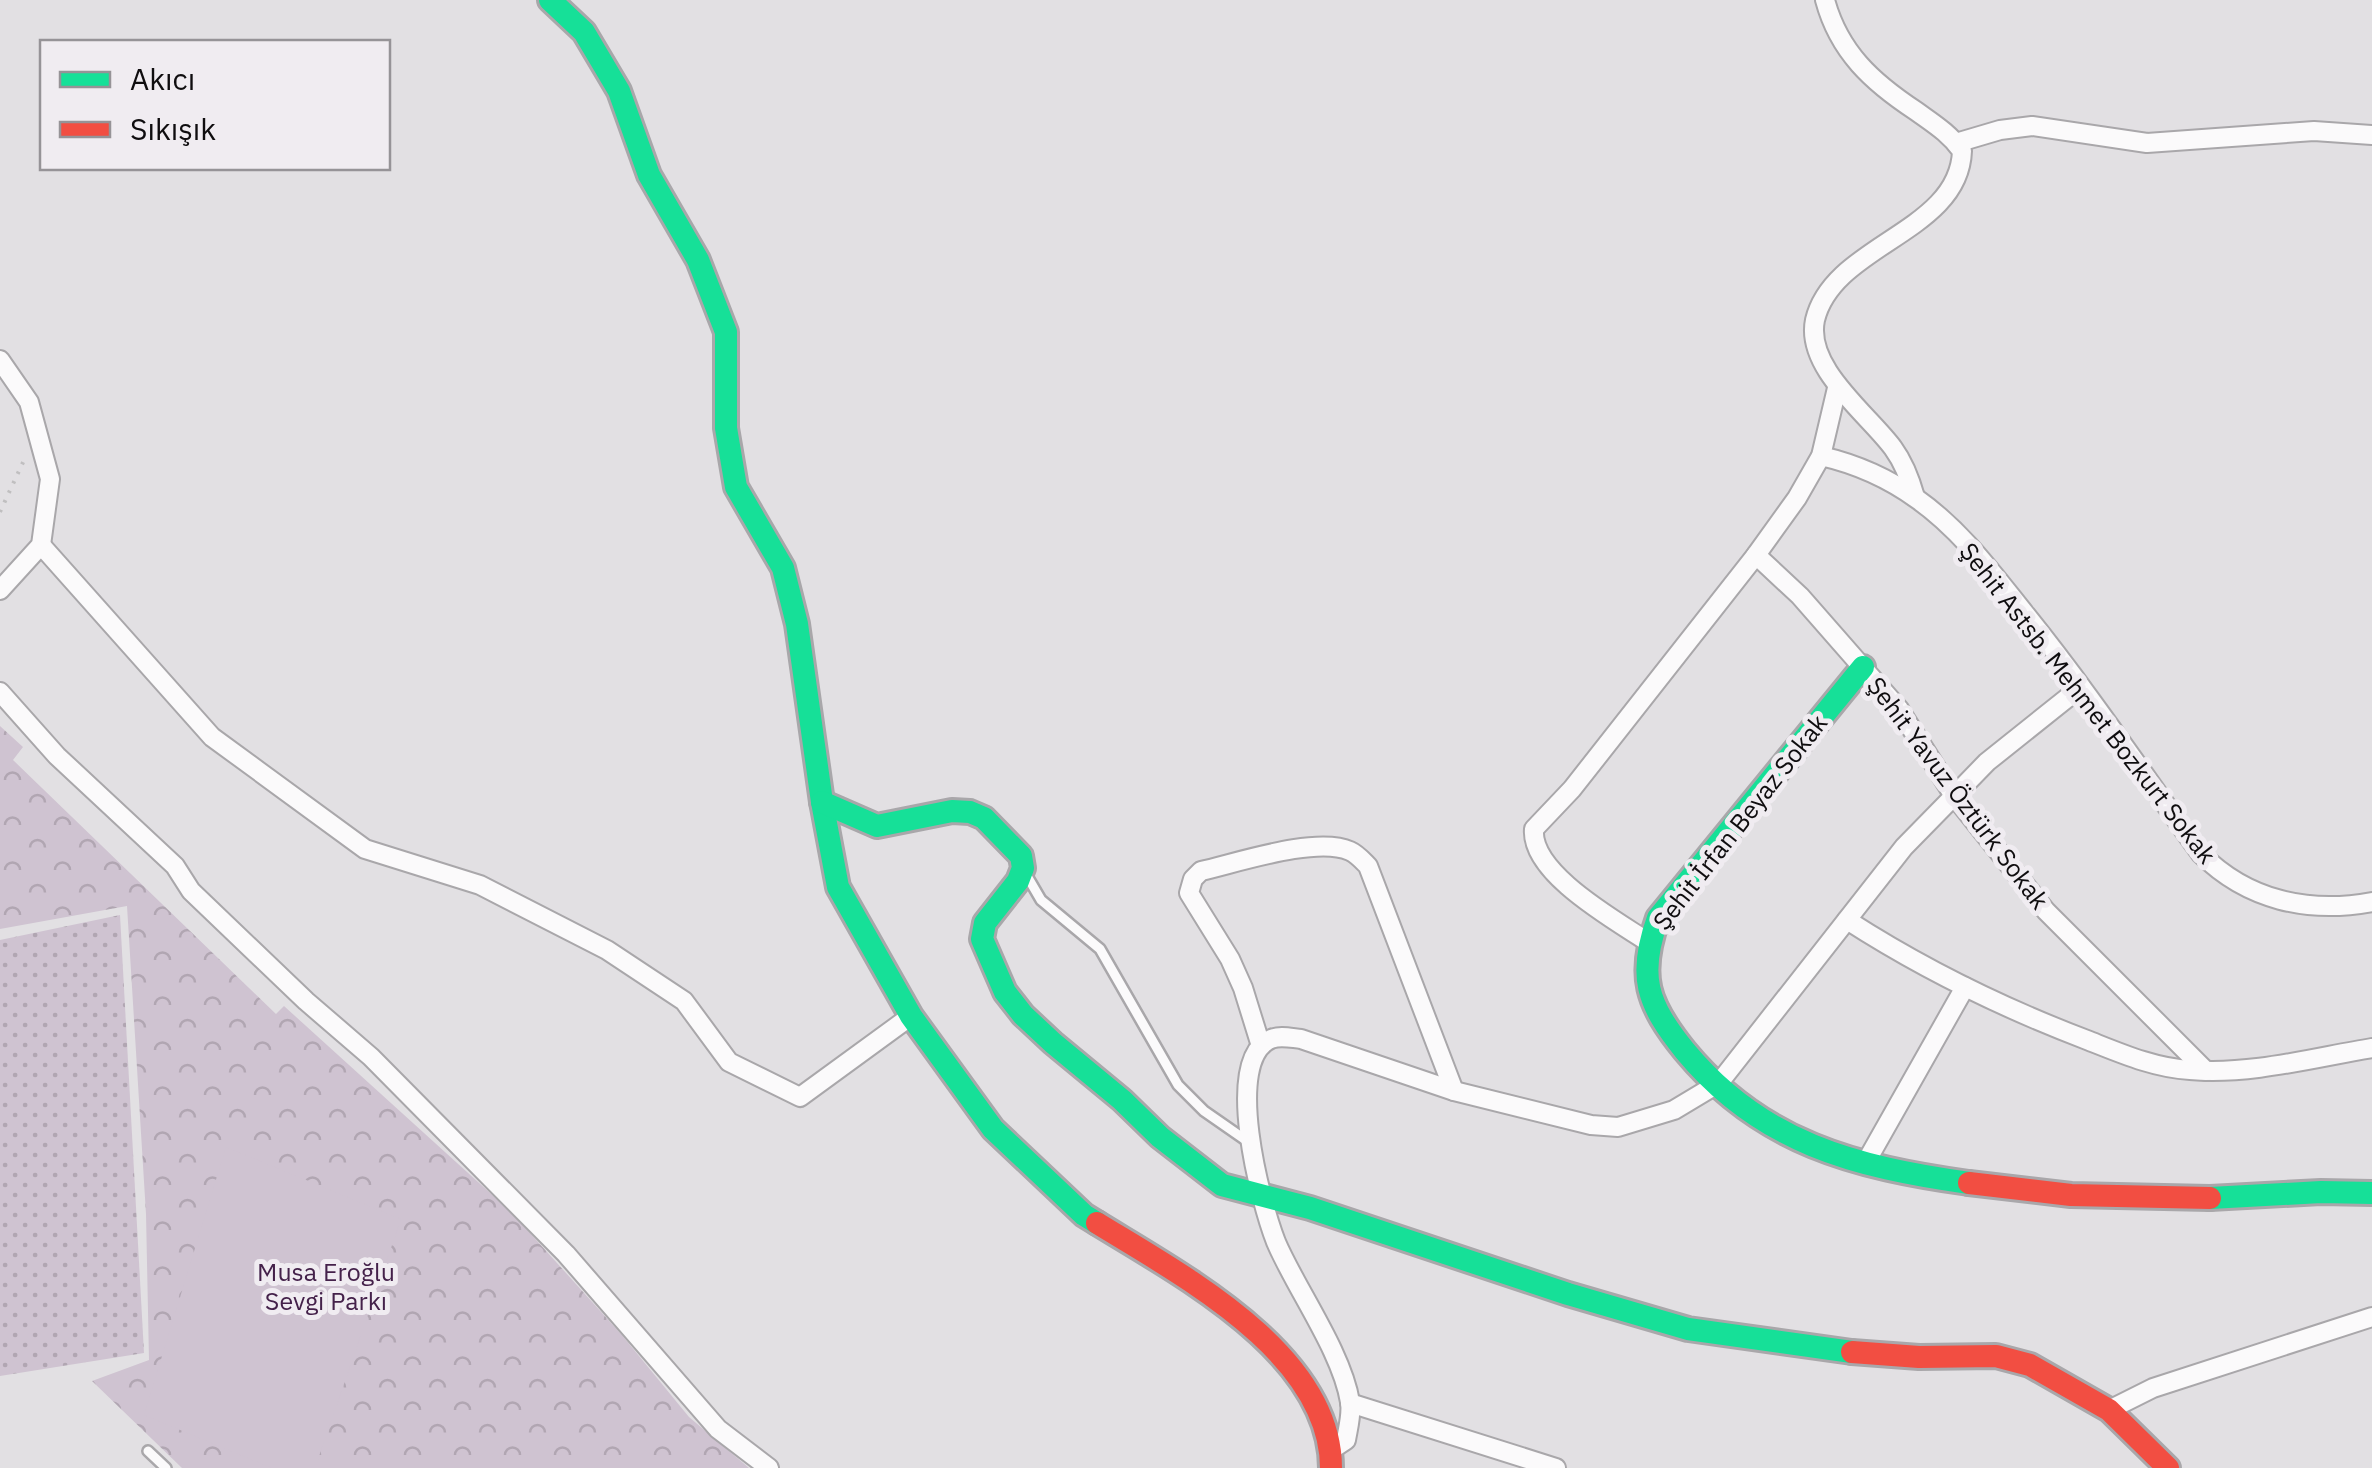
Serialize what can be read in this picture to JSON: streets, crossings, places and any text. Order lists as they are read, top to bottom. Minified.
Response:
{"streets":{"street":["Şehit Astsb. Mehmet Bozkurt Sokak","Şehit Yavuz Öztürk Sokak","Şehit İrfan Beyaz Sokak"]},"crossings":[["Şehit Yavuz Öztürk Sokak","Şehit İrfan Beyaz Sokak"]],"parks":["Musa Eroğlu Sevgi Parkı"],"legend":["Akıcı","Sıkışık"]}
